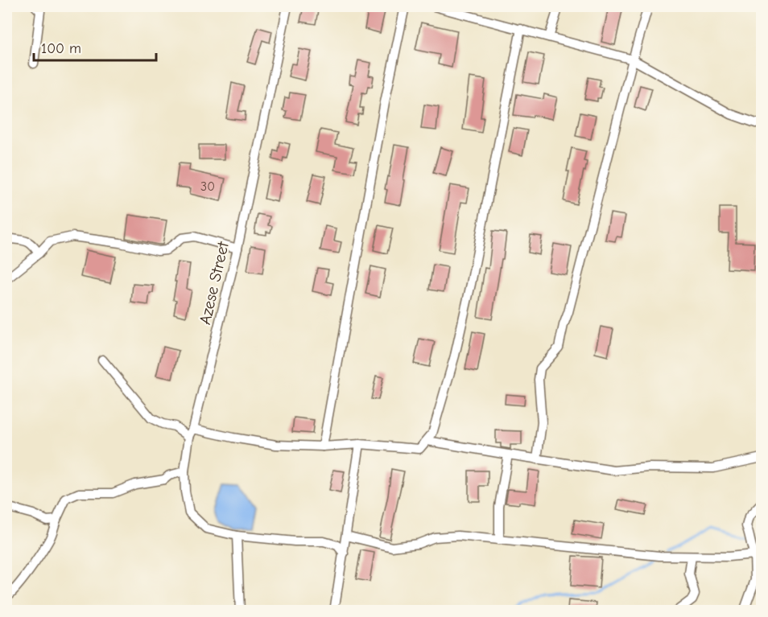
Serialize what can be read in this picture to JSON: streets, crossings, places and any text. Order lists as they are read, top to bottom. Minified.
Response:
{"streets":{"street":["Azese Street"]},"house_numbers":["30"],"scale_bar":"100 m"}
